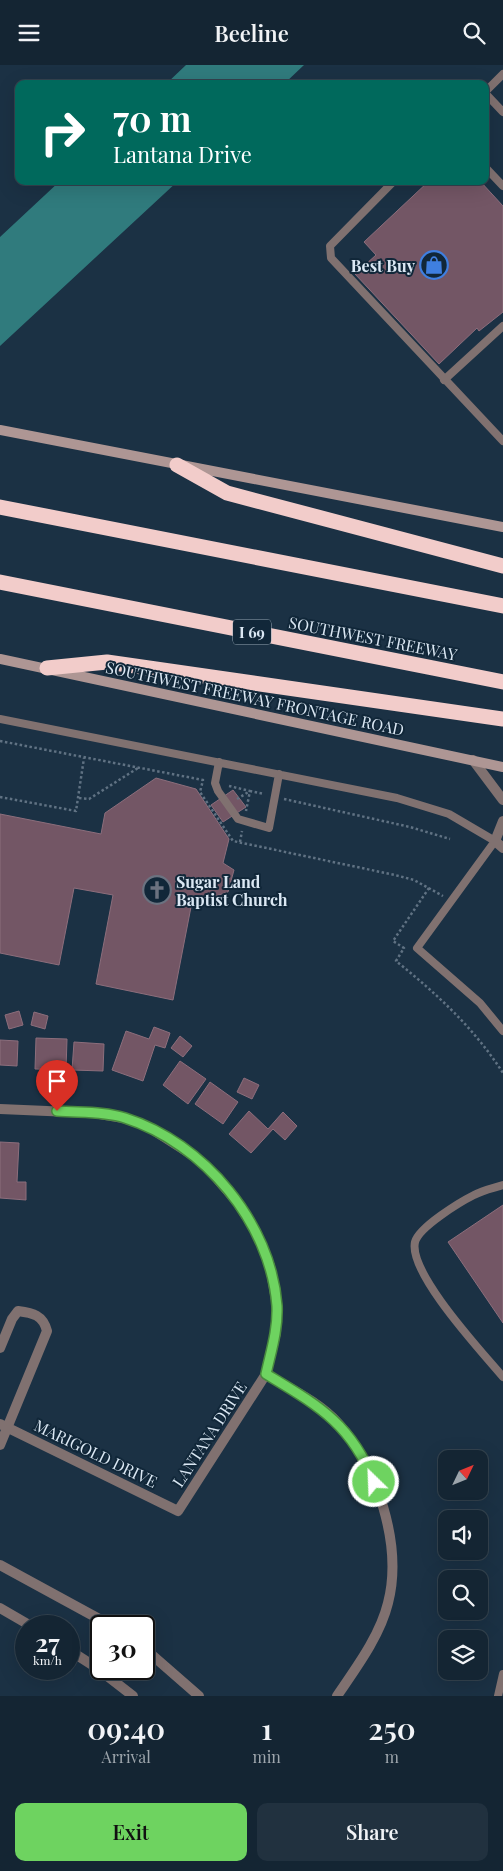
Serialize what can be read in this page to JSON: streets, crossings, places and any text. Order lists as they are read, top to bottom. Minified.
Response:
{"streets":{"highway":["I 69","SOUTHWEST FREEWAY"],"main road":["SOUTHWEST FREEWAY FRONTAGE ROAD"],"street":["LANTANA DRIVE","MARIGOLD DRIVE"]},"crossings":[["LANTANA DRIVE","MARIGOLD DRIVE"]],"places":{"shop":["Best Buy"],"church":["Sugar Land Baptist Church"]},"north":"top right","page":{"header":"Beeline","turn":["70 m","Lantana Drive"],"speed":"27 km/h","limit":"30","eta":["09:40","Arrival","1","min","250","m"],"buttons":["Exit","Share"]}}
